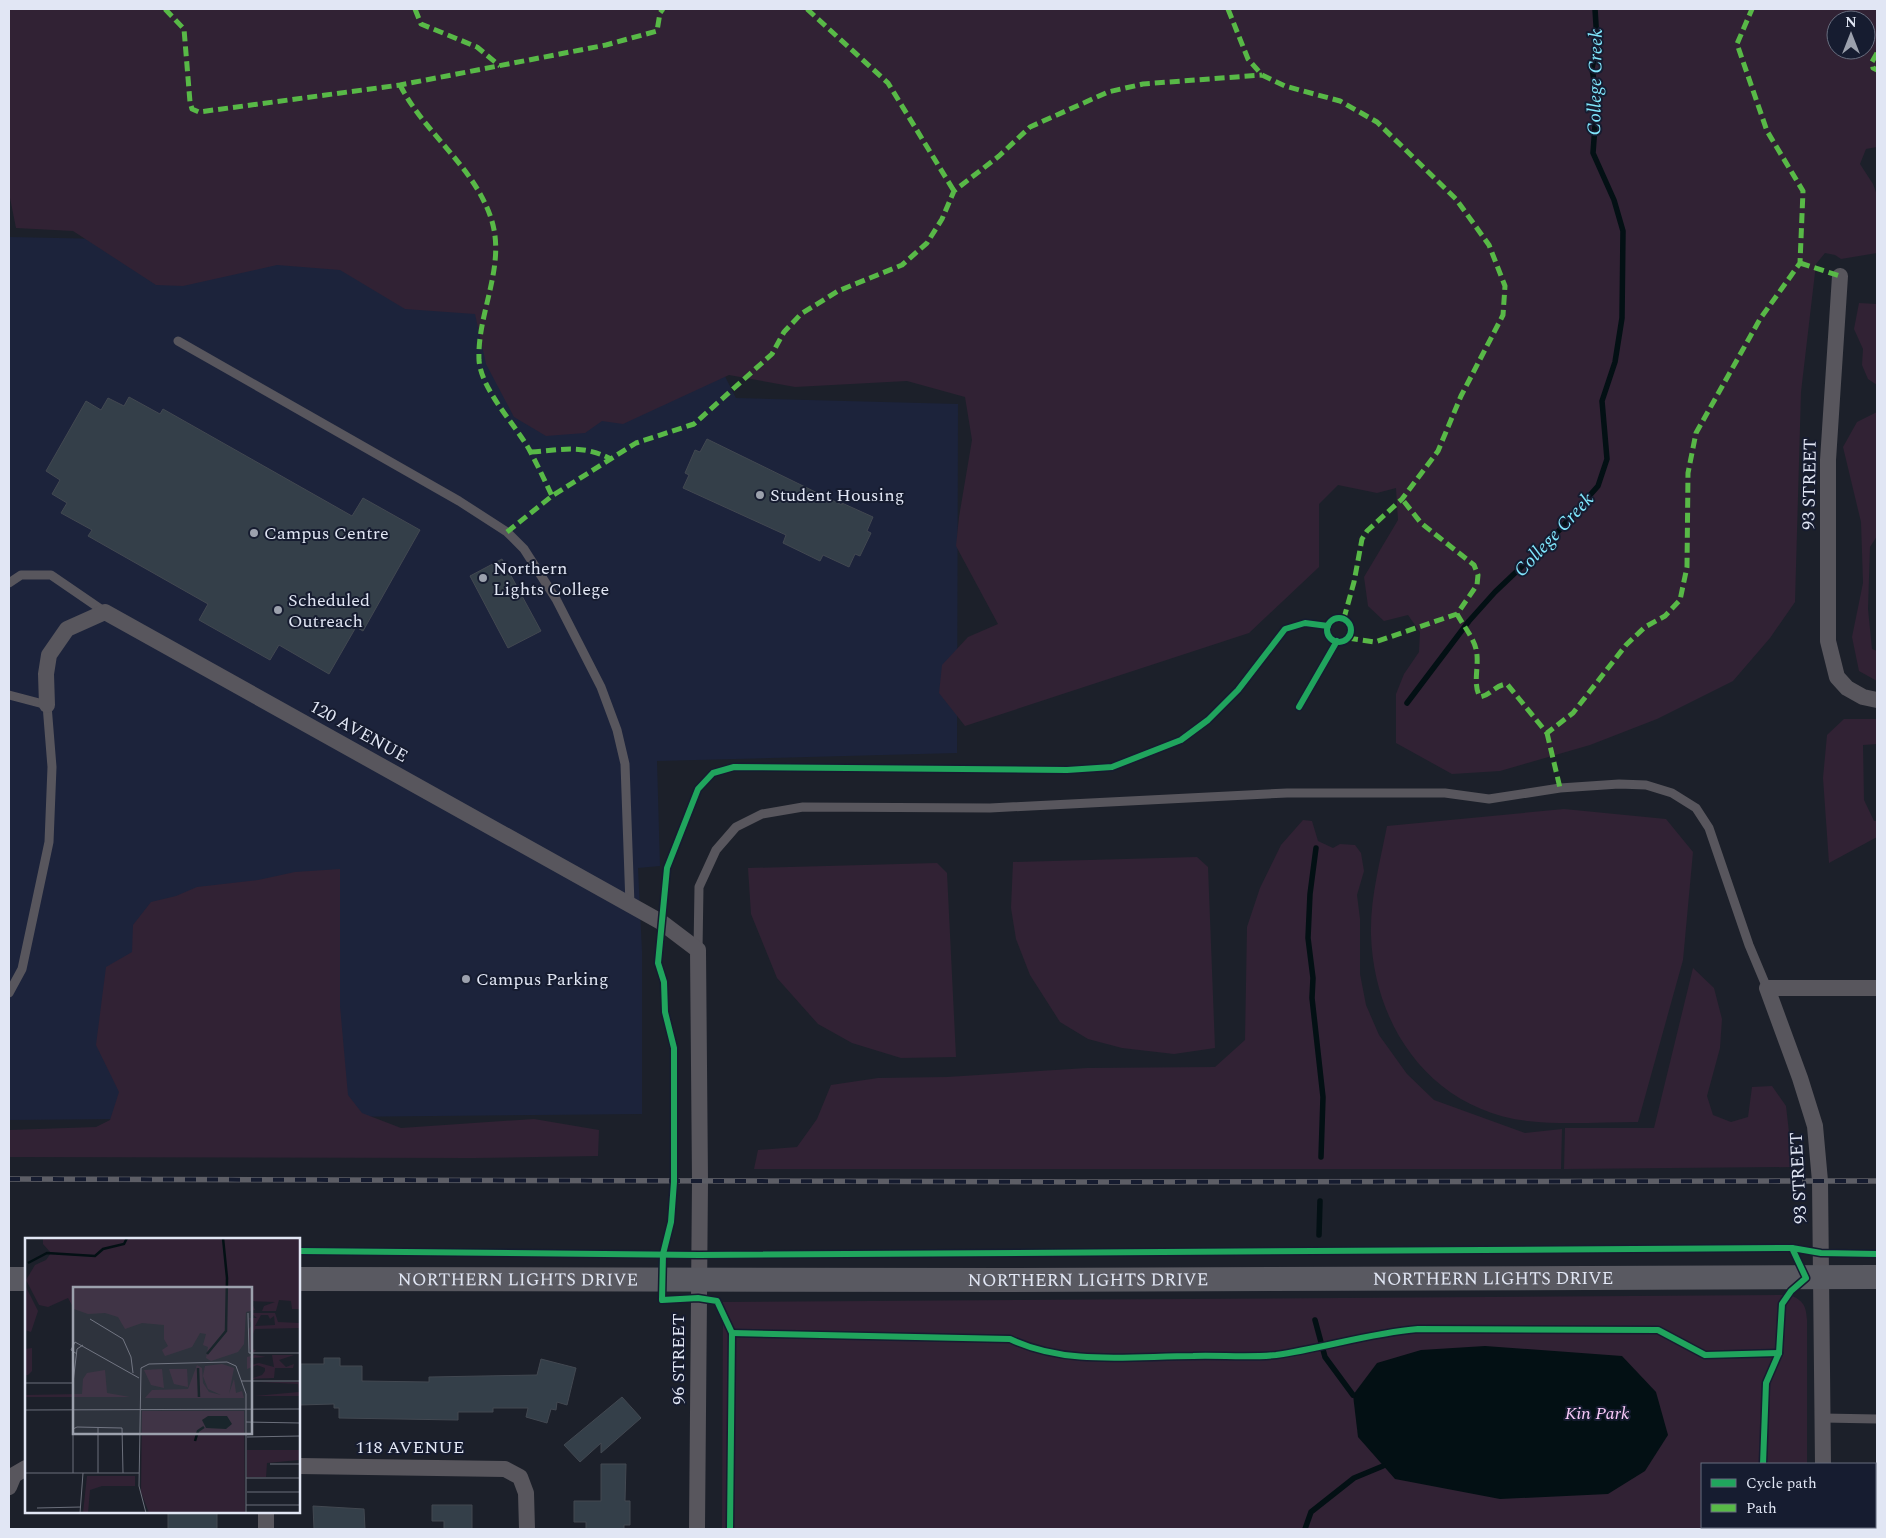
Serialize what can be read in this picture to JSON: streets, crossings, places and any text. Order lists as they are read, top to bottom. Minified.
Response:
{"streets":{"main road":["NORTHERN LIGHTS DRIVE"],"street":["93 STREET","120 AVENUE","96 STREET","118 AVENUE"]},"crossings":[["93 STREET","NORTHERN LIGHTS DRIVE"],["120 AVENUE","96 STREET"],["NORTHERN LIGHTS DRIVE","96 STREET"]],"water":["College Creek"],"parks":["Kin Park"],"places":["Student Housing","Campus Centre","Northern Lights College","Scheduled Outreach","Campus Parking"],"legend":["Cycle path","Path"],"north":"top"}
